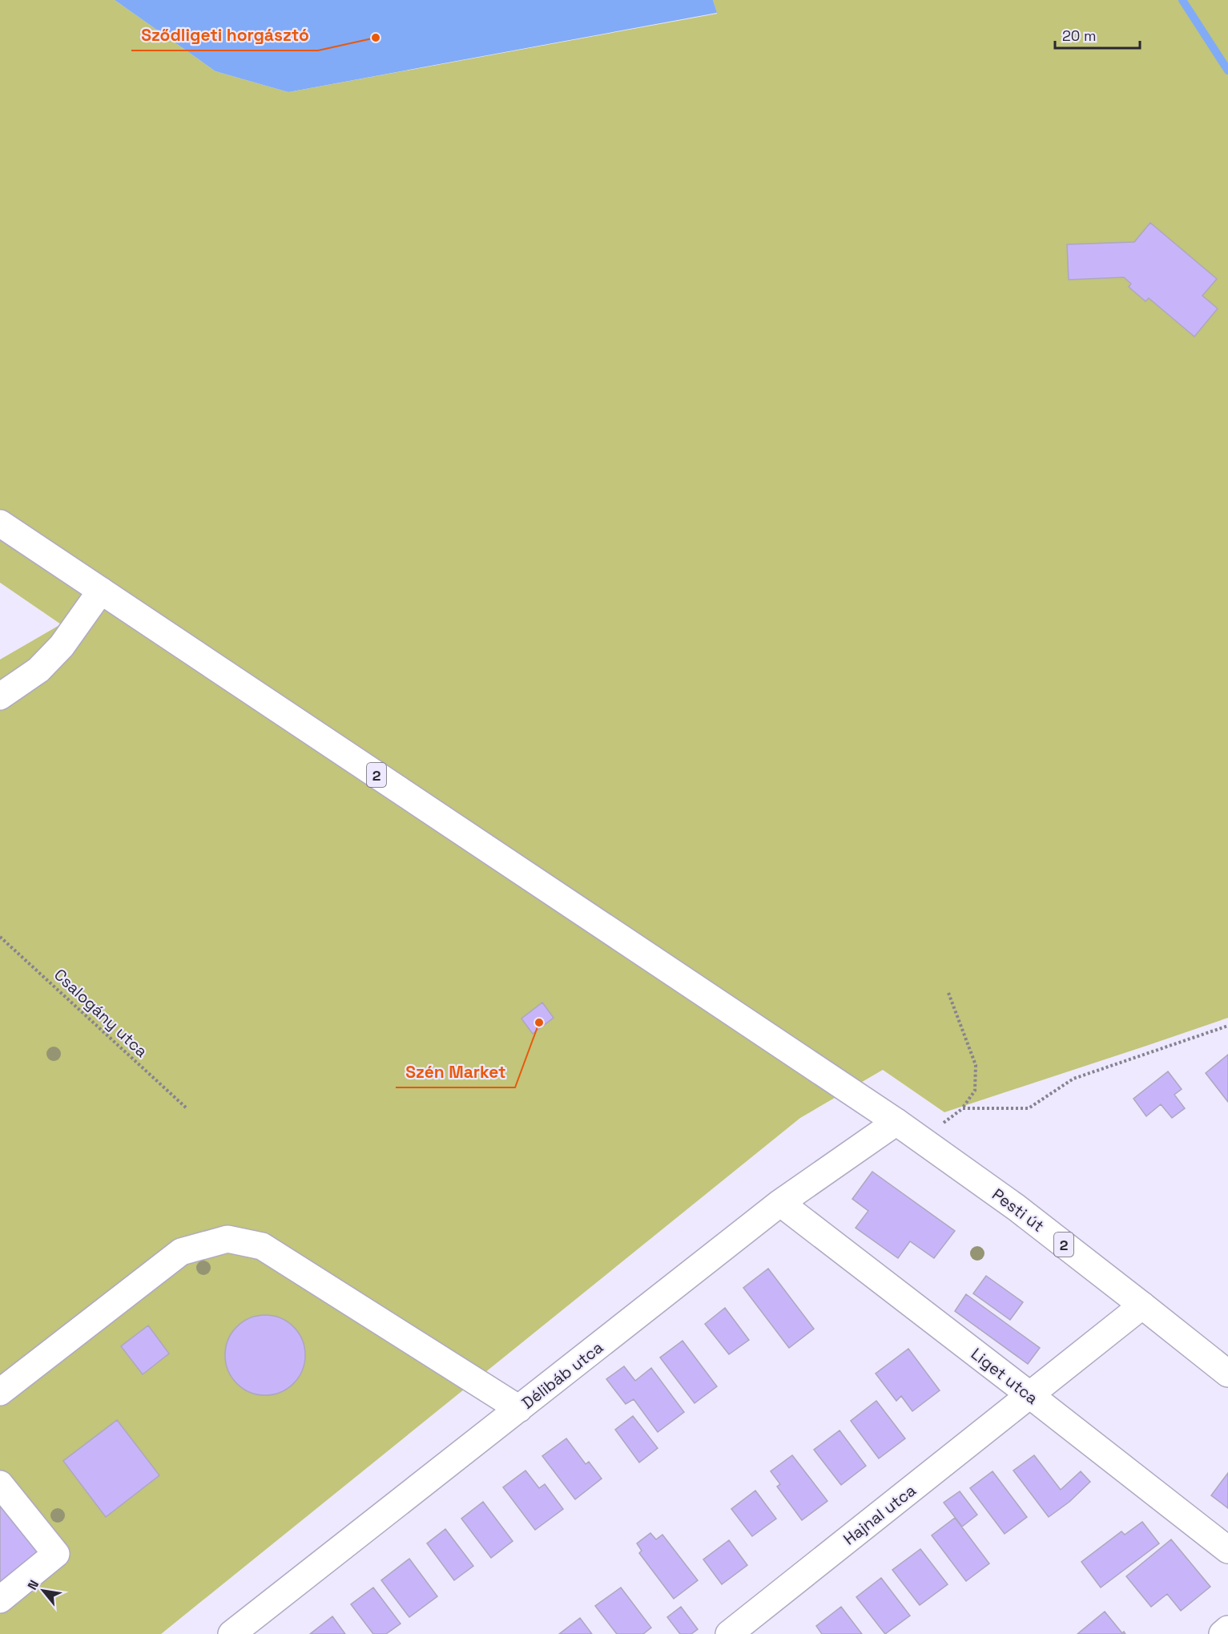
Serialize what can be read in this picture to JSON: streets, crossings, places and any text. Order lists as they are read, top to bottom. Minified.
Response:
{"streets":{"street":["2","Pesti út","Délibáb utca","Liget utca","Hajnal utca"],"path":["Csalogány utca"]},"crossings":[["2","Pesti út"],["2","Délibáb utca"],["Pesti út","Délibáb utca"],["Pesti út","Hajnal utca"],["Délibáb utca","Liget utca"],["Liget utca","Hajnal utca"]],"places":["Sződligeti horgásztó","Szén Market"],"scale_bar":"20 m","north":"top left"}
